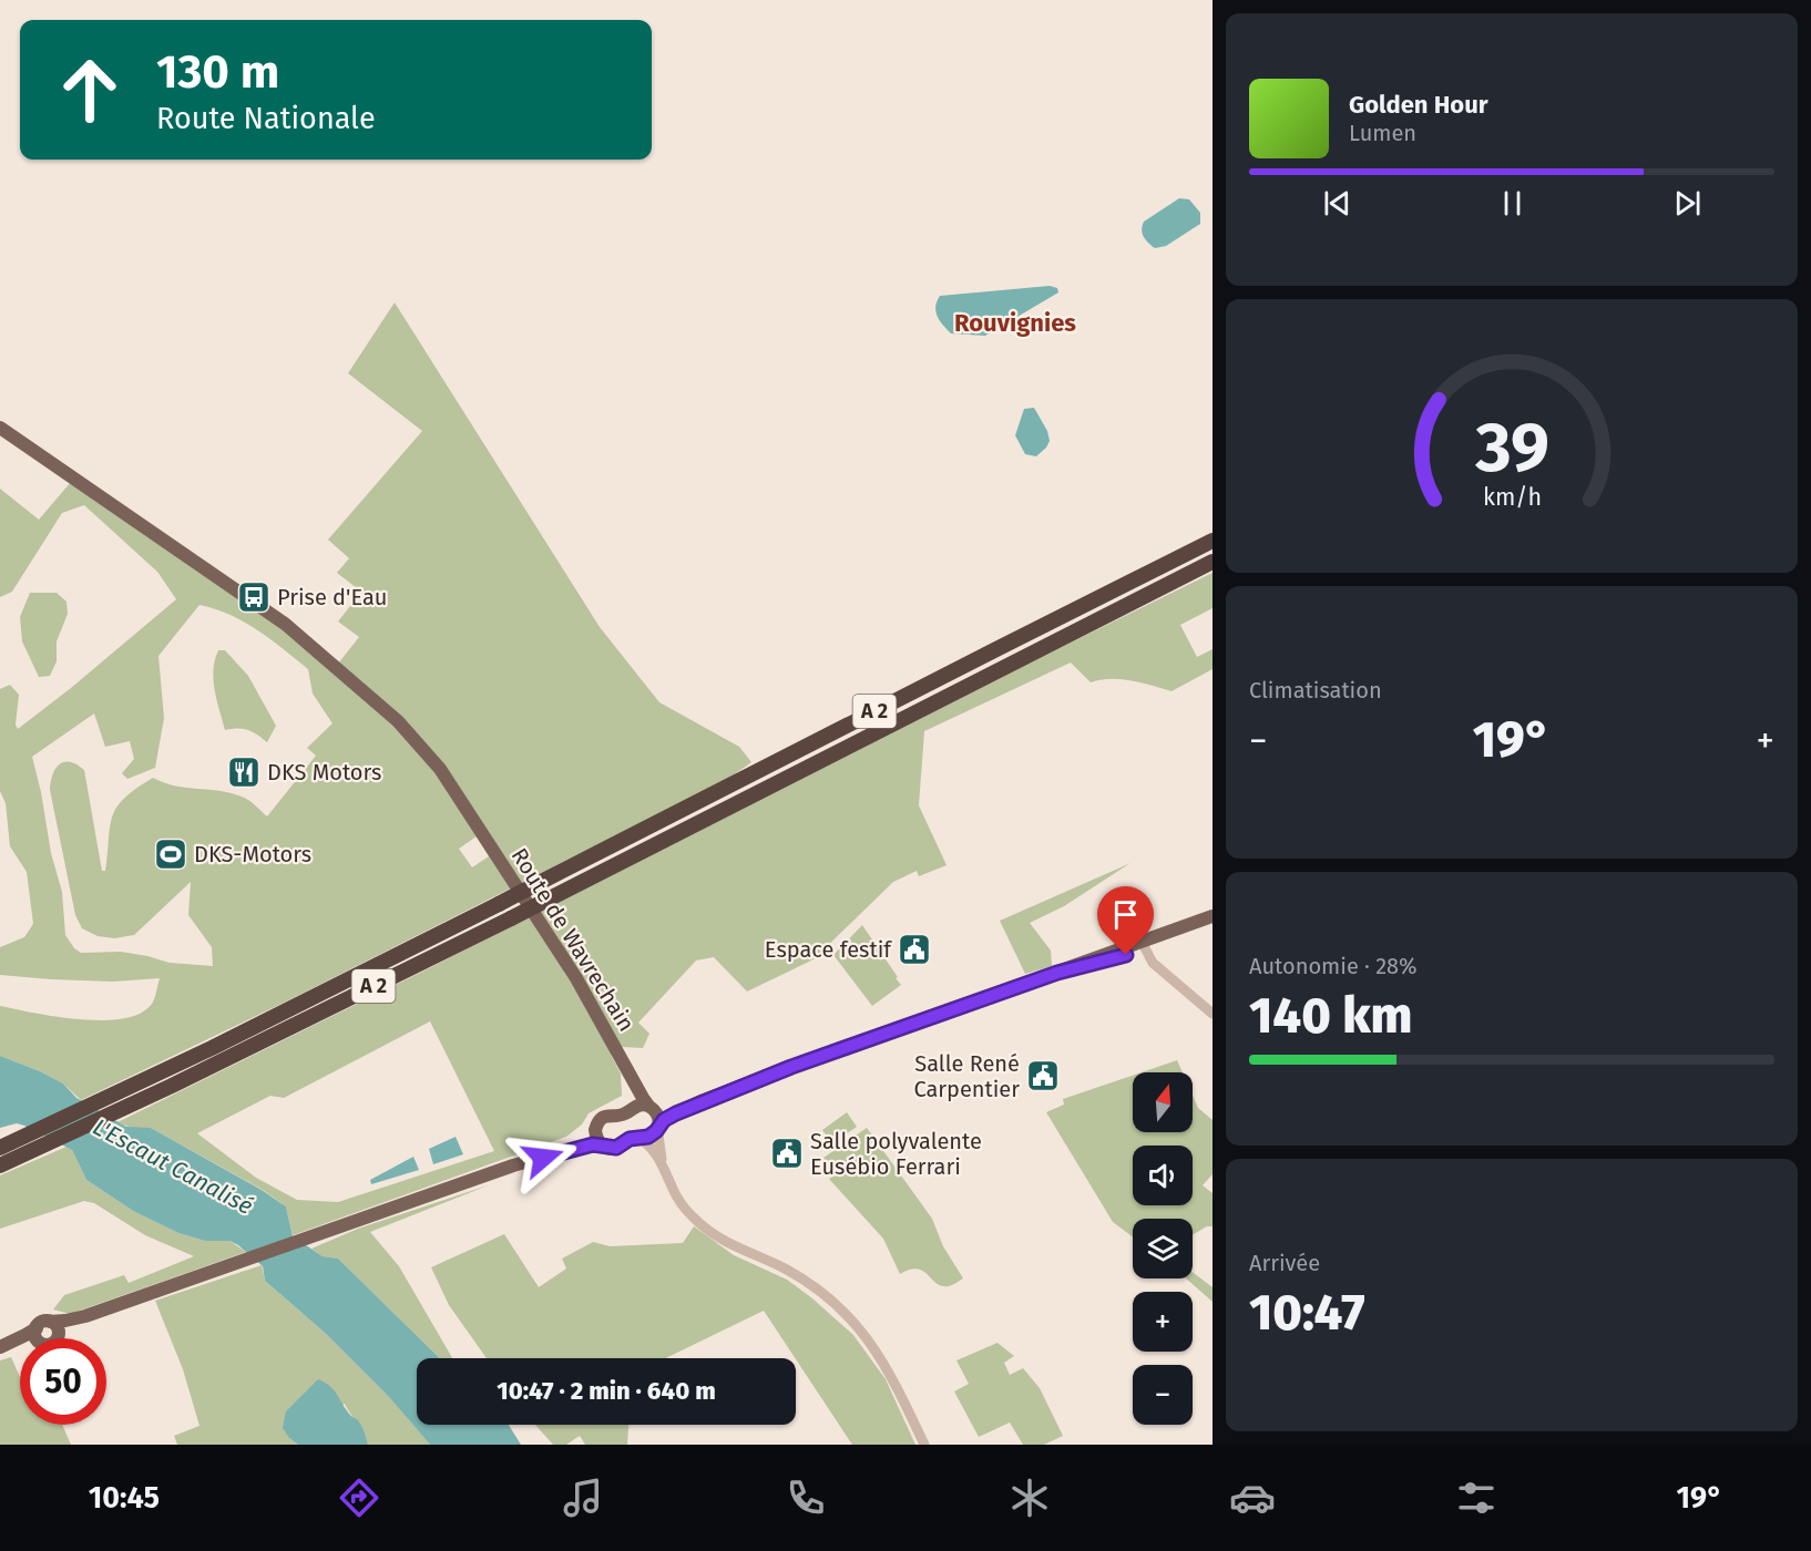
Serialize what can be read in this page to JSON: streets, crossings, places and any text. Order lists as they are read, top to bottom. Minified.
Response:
{"streets":{"highway":["A 2"],"main road":["Route de Wavrechain"]},"districts":["Rouvignies"],"water":["L'Escaut Canalisé"],"places":{"bus stop":["Prise d'Eau"],"restaurant":["DKS Motors"],"sports":["DKS-Motors"],"public building":["Espace festif","Salle René Carpentier","Salle polyvalente Eusébio Ferrari"]},"north":"top","page":{"turn":["130 m","Route Nationale"],"song":["Golden Hour","Lumen"],"tile":["Climatisation",["Autonomie · 28%","140 km"],["Arrivée","10:47"]],"heat":["−","19°","+"],"map_buttons":["+","−"],"limit":"50","trip":"10:47 · 2 min · 640 m","tabs":["10:45","19°"],"gauge":["39","km/h"]}}
